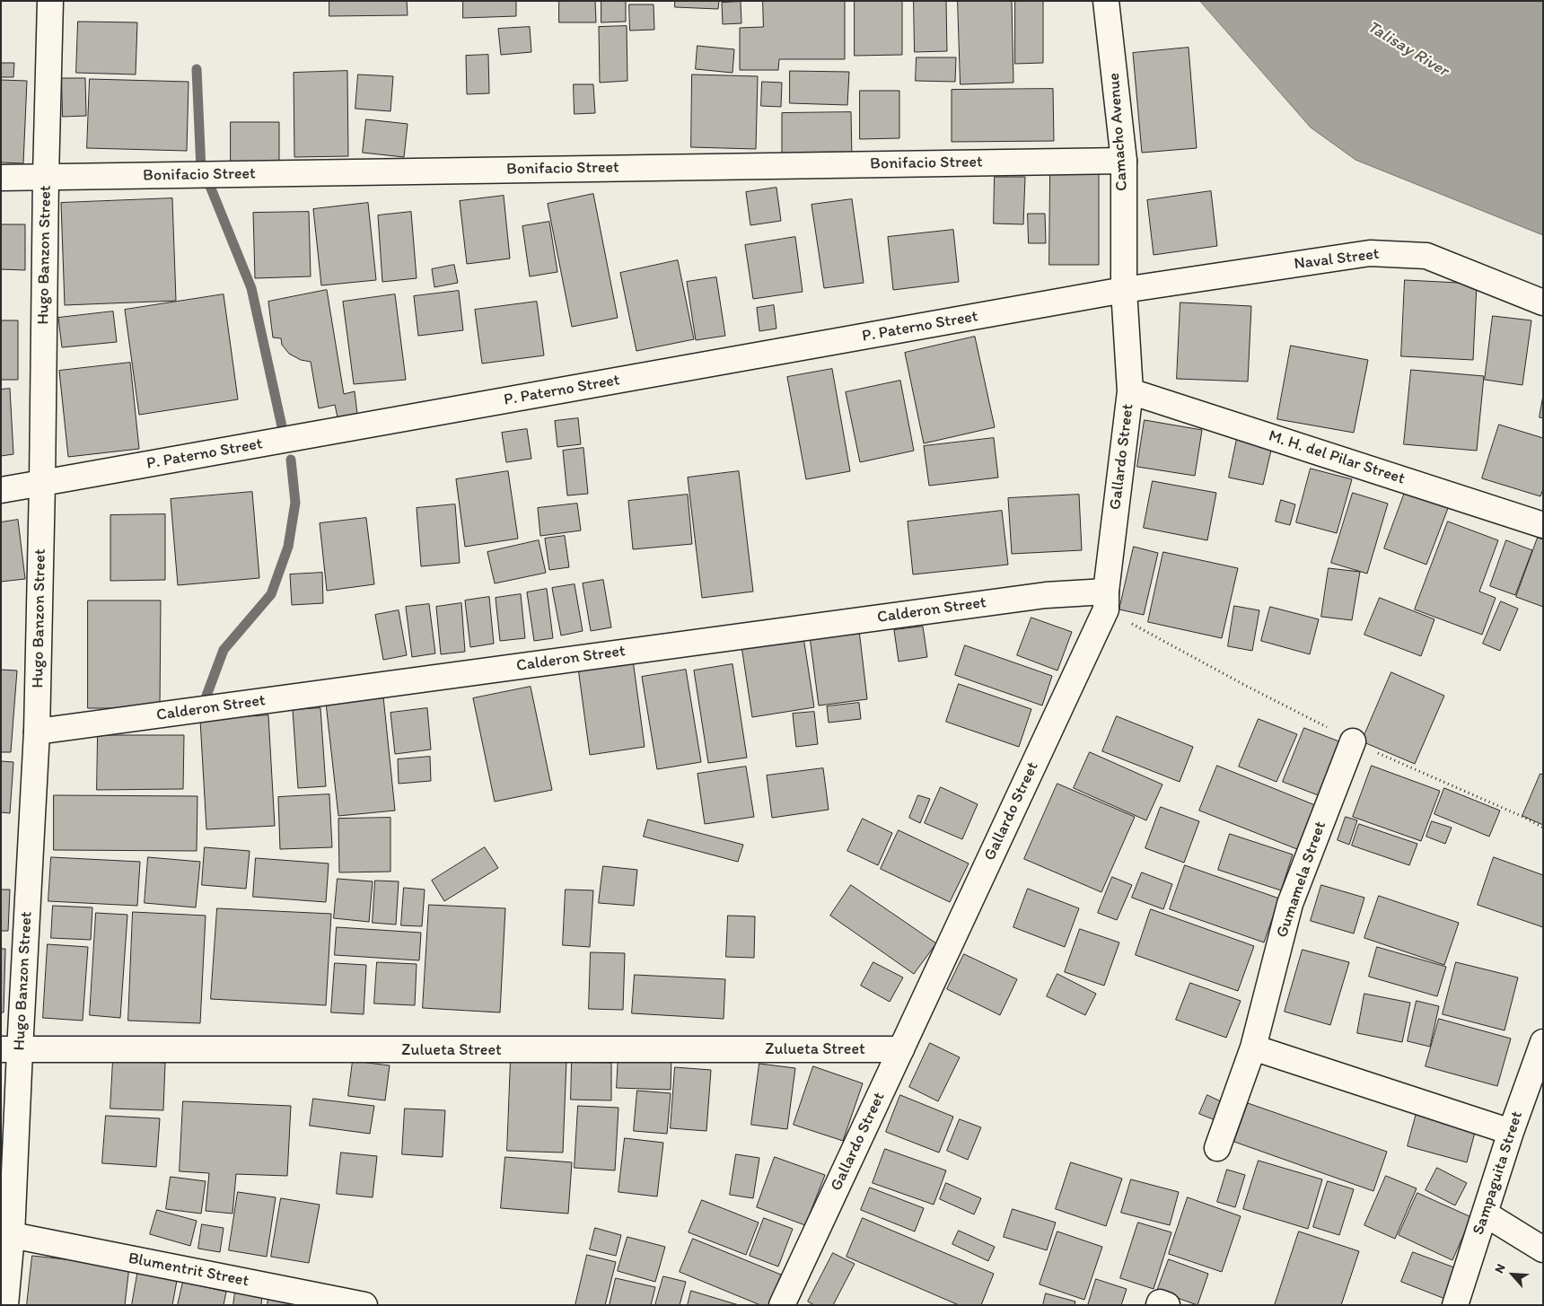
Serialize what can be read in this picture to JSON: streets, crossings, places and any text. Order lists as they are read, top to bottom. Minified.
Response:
{"streets":{"street":["Camacho Avenue","Bonifacio Street","Hugo Banzon Street","Naval Street","P. Paterno Street","Gallardo Street","M. H. del Pilar Street","Calderon Street","Gumamela Street","Zulueta Street","Sampaguita Street","Blumentrit Street"]},"crossings":[["Camacho Avenue","Bonifacio Street"],["Camacho Avenue","Naval Street"],["Camacho Avenue","P. Paterno Street"],["Camacho Avenue","Gallardo Street"],["Bonifacio Street","Hugo Banzon Street"],["Hugo Banzon Street","P. Paterno Street"],["Hugo Banzon Street","Calderon Street"],["Hugo Banzon Street","Zulueta Street"],["Hugo Banzon Street","Blumentrit Street"],["Naval Street","P. Paterno Street"],["Naval Street","Gallardo Street"],["P. Paterno Street","Gallardo Street"],["Gallardo Street","M. H. del Pilar Street"],["Gallardo Street","Calderon Street"],["Gallardo Street","Zulueta Street"]],"water":["Talisay River"],"north":"top left"}
